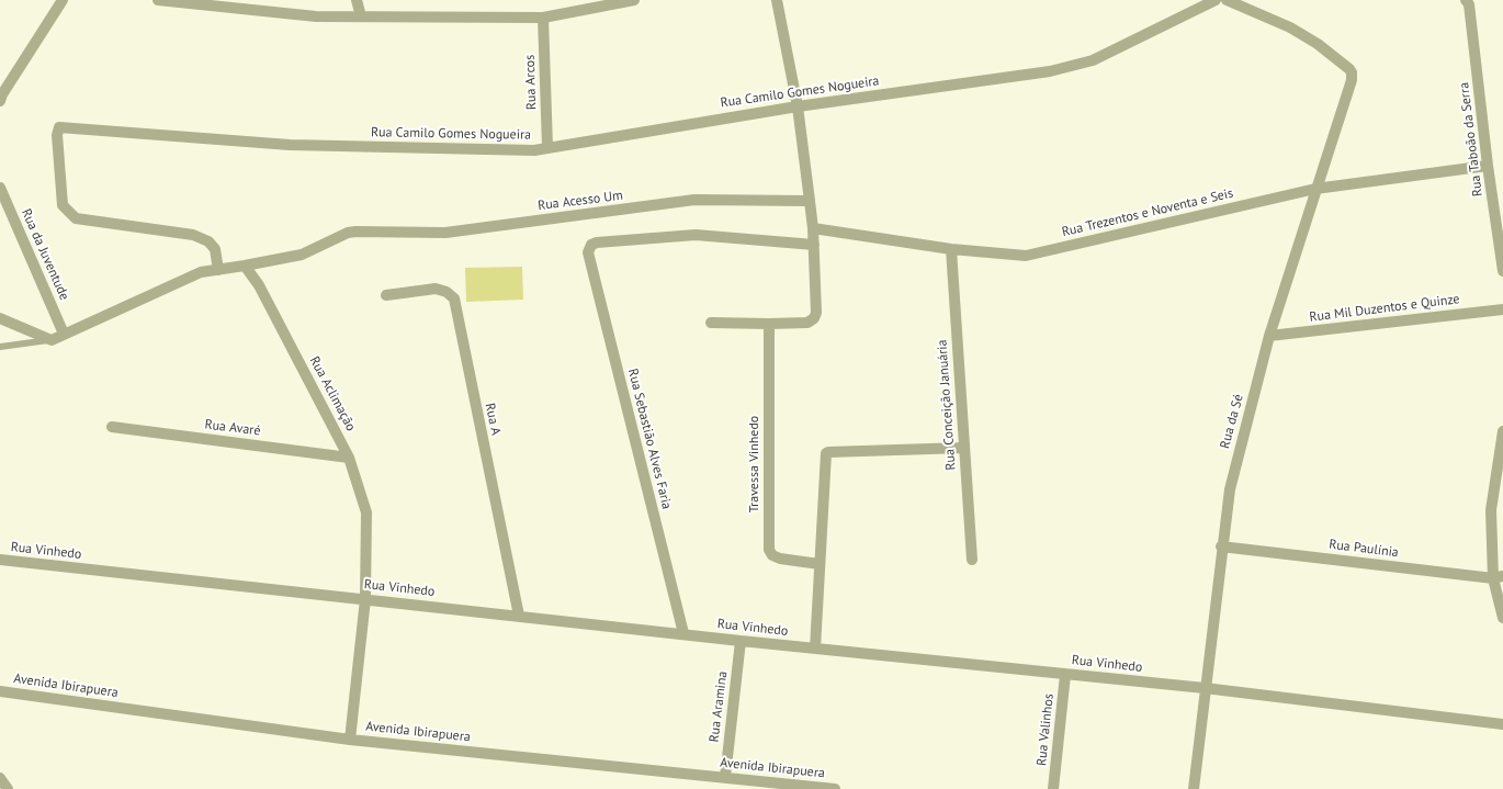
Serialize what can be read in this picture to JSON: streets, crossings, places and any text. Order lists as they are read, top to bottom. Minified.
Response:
{"streets":{"street":["Rua Arcos","Rua Camilo Gomes Nogueira","Rua Taboão da Serra","Rua Acesso Um","Rua Trezentos e Noventa e Seis","Rua da Juventude","Rua Mil Duzentos e Quinze","Rua Aclimação","Rua Conceição Januária","Rua A","Rua da Sé","Rua Avaré","Rua Sebastião Alves Faria","Travessa Vinhedo","Rua Paulínia","Rua Vinhedo","Avenida Ibirapuera","Rua Aramina","Rua Valinhos"]},"crossings":[["Rua Arcos","Rua Camilo Gomes Nogueira"],["Rua Taboão da Serra","Rua Trezentos e Noventa e Seis"],["Rua Acesso Um","Rua Aclimação"],["Rua Trezentos e Noventa e Seis","Rua Conceição Januária"],["Rua Trezentos e Noventa e Seis","Rua da Sé"],["Rua Mil Duzentos e Quinze","Rua da Sé"],["Rua Aclimação","Rua Avaré"],["Rua Aclimação","Rua Vinhedo"],["Rua Aclimação","Avenida Ibirapuera"],["Rua A","Rua Vinhedo"],["Rua da Sé","Rua Paulínia"],["Rua da Sé","Rua Vinhedo"],["Rua Sebastião Alves Faria","Rua Vinhedo"],["Rua Vinhedo","Rua Aramina"],["Rua Vinhedo","Rua Valinhos"],["Avenida Ibirapuera","Rua Aramina"]]}
